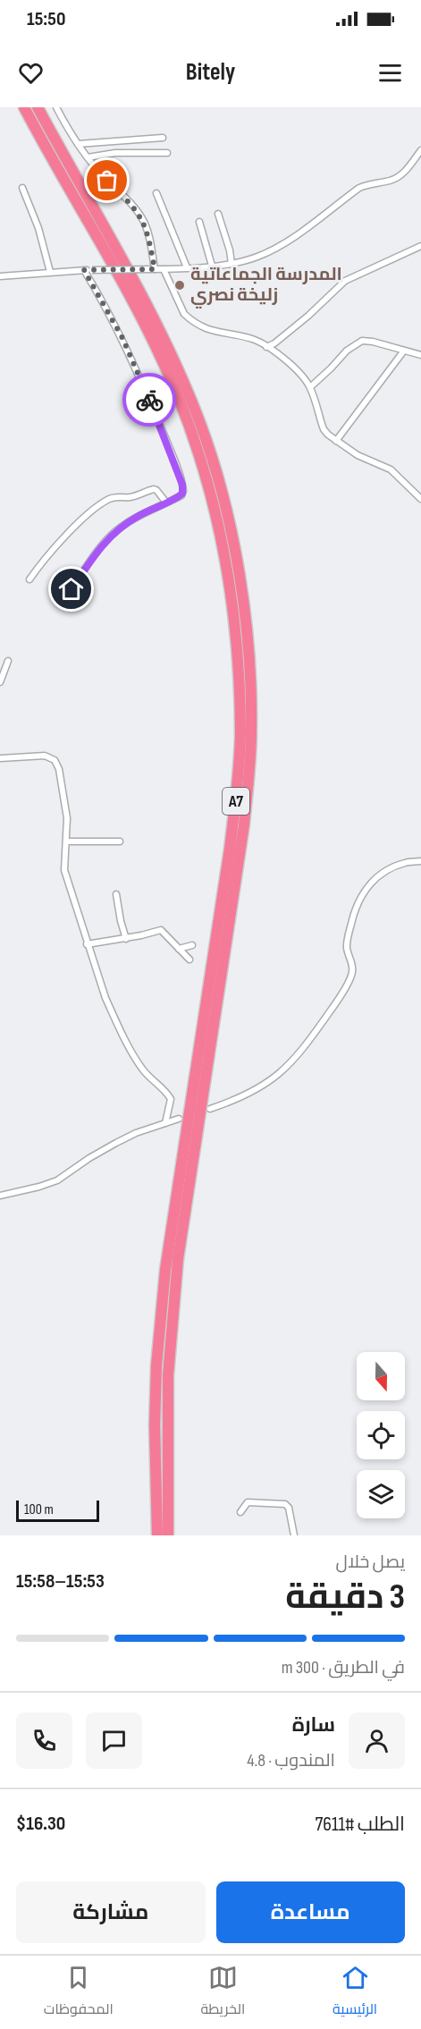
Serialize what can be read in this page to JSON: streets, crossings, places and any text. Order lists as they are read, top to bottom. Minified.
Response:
{"streets":{"highway":["A7"]},"places":["المدرسة الجماعاتية زليخة نصري"],"scale_bar":"100 m","north":"bottom","page":{"status":"15:50","header":"Bitely","scale":"100 m","heading":["3 دقيقة","يصل خلال","15:53–15:58"],"panel":["سارة","المندوب · 4.8","الطلب #7611","$16.30"],"bar":"في الطريق · 300 m","buttons":["مساعدة","مشاركة"],"tabs":["الرئيسية","الخريطة","المحفوظات"]}}
